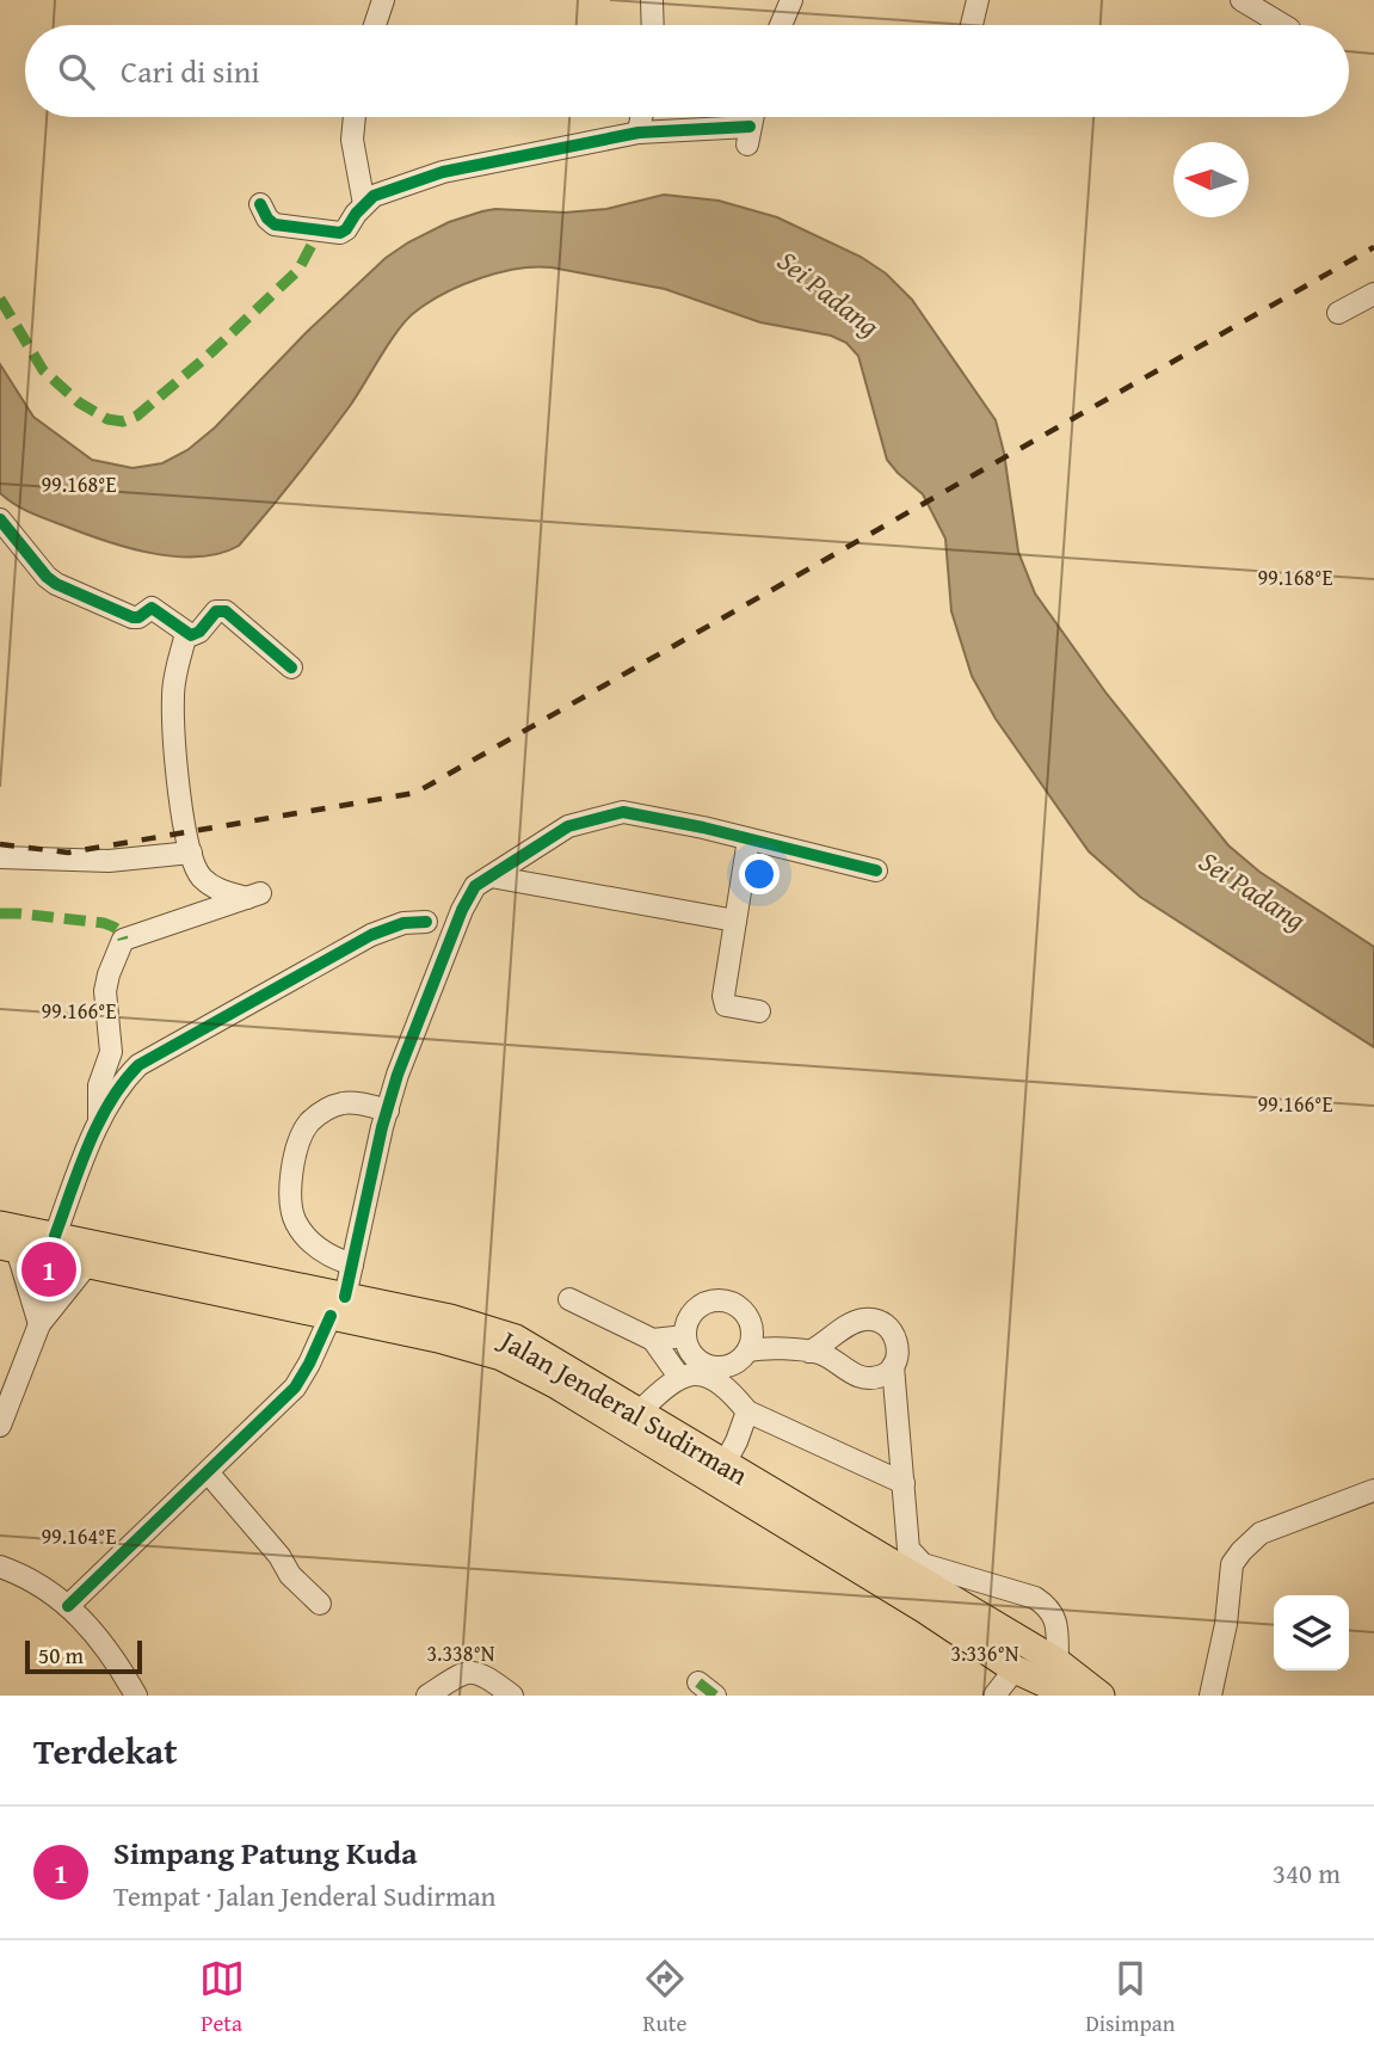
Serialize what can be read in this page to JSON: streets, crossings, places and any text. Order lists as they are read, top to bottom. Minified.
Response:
{"streets":{"main road":["Jalan Jenderal Sudirman"]},"water":["Sei Padang"],"scale_bar":"50 m","north":"left","page":{"search":"Cari di sini","pins":"1","scale":"50 m","heading":"Terdekat","list":[{"mark":"1","name":"Simpang Patung Kuda","note":"Tempat · Jalan Jenderal Sudirman","value":"340 m"}],"nav":["Peta","Rute","Disimpan"]},"coordinates":["99.168°E","99.166°E","99.164°E","3.338°N","3.336°N"]}
